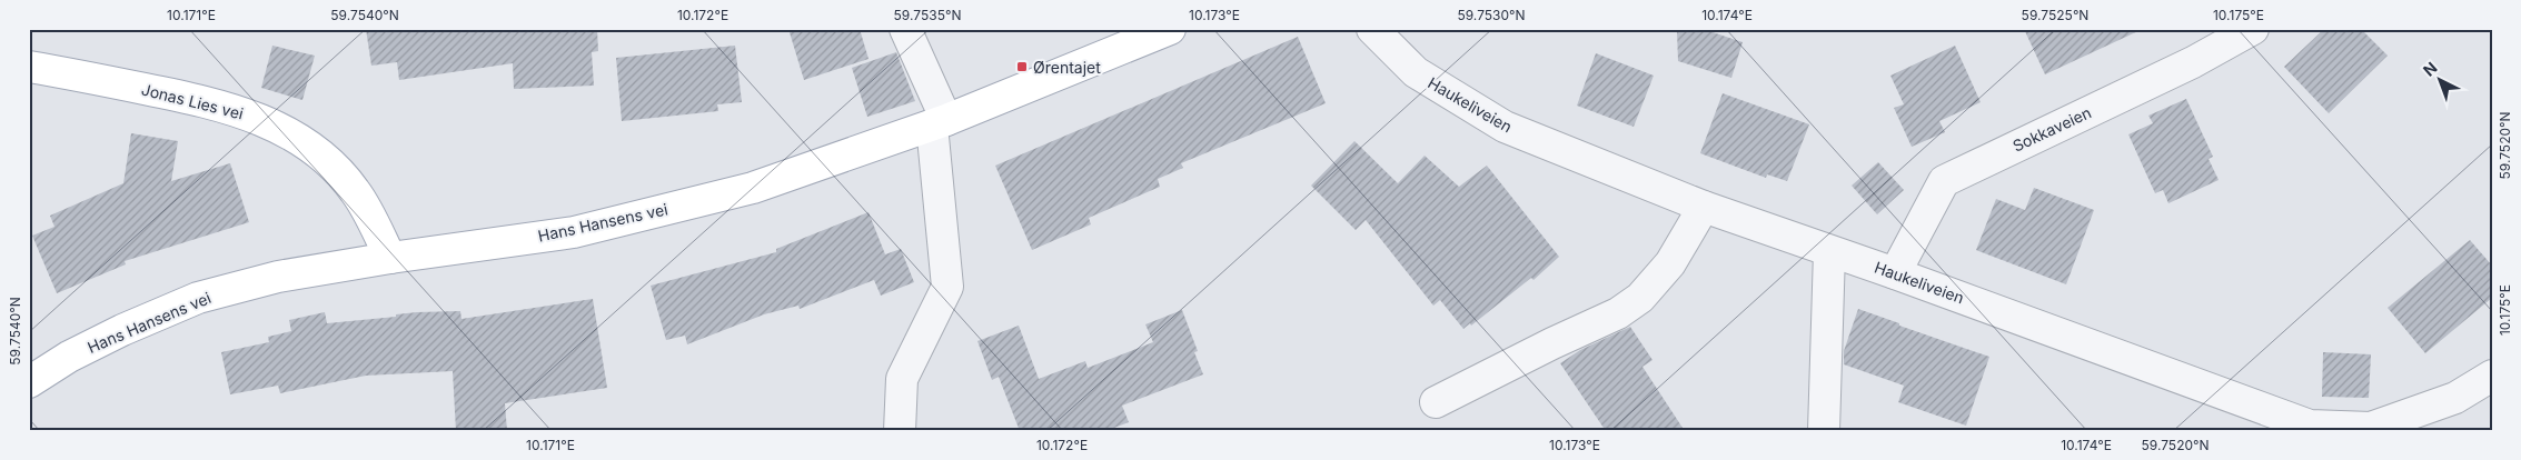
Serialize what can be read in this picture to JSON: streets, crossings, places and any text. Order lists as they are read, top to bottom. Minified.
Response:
{"streets":{"main road":["Jonas Lies vei","Hans Hansens vei"],"street":["Haukeliveien","Sokkaveien"]},"crossings":[["Jonas Lies vei","Hans Hansens vei"],["Haukeliveien","Sokkaveien"]],"places":{"transit":["Ørentajet"]},"north":"top left","coordinates":["10.171°E","59.7540°N","10.172°E","59.7535°N","10.173°E","59.7530°N","10.174°E","59.7525°N","10.175°E","59.7520°N"]}
